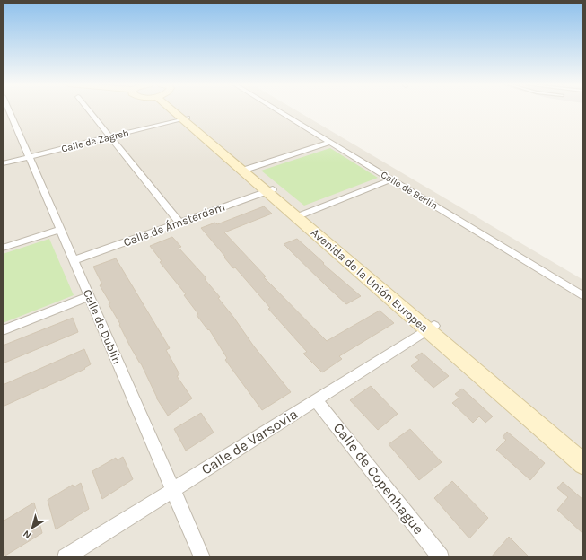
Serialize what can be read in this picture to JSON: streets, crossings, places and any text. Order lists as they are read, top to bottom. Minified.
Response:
{"streets":{"street":["Calle de Zagreb","Calle de Berlín","Calle de Ámsterdam","Avenida de la Unión Europea","Calle de Dublín","Calle de Varsovia","Calle de Copenhague"]},"crossings":[["Calle de Zagreb","Avenida de la Unión Europea"],["Calle de Zagreb","Calle de Dublín"],["Calle de Ámsterdam","Avenida de la Unión Europea"],["Calle de Ámsterdam","Calle de Dublín"],["Avenida de la Unión Europea","Calle de Varsovia"],["Calle de Dublín","Calle de Varsovia"],["Calle de Varsovia","Calle de Copenhague"]],"north":"bottom left"}
